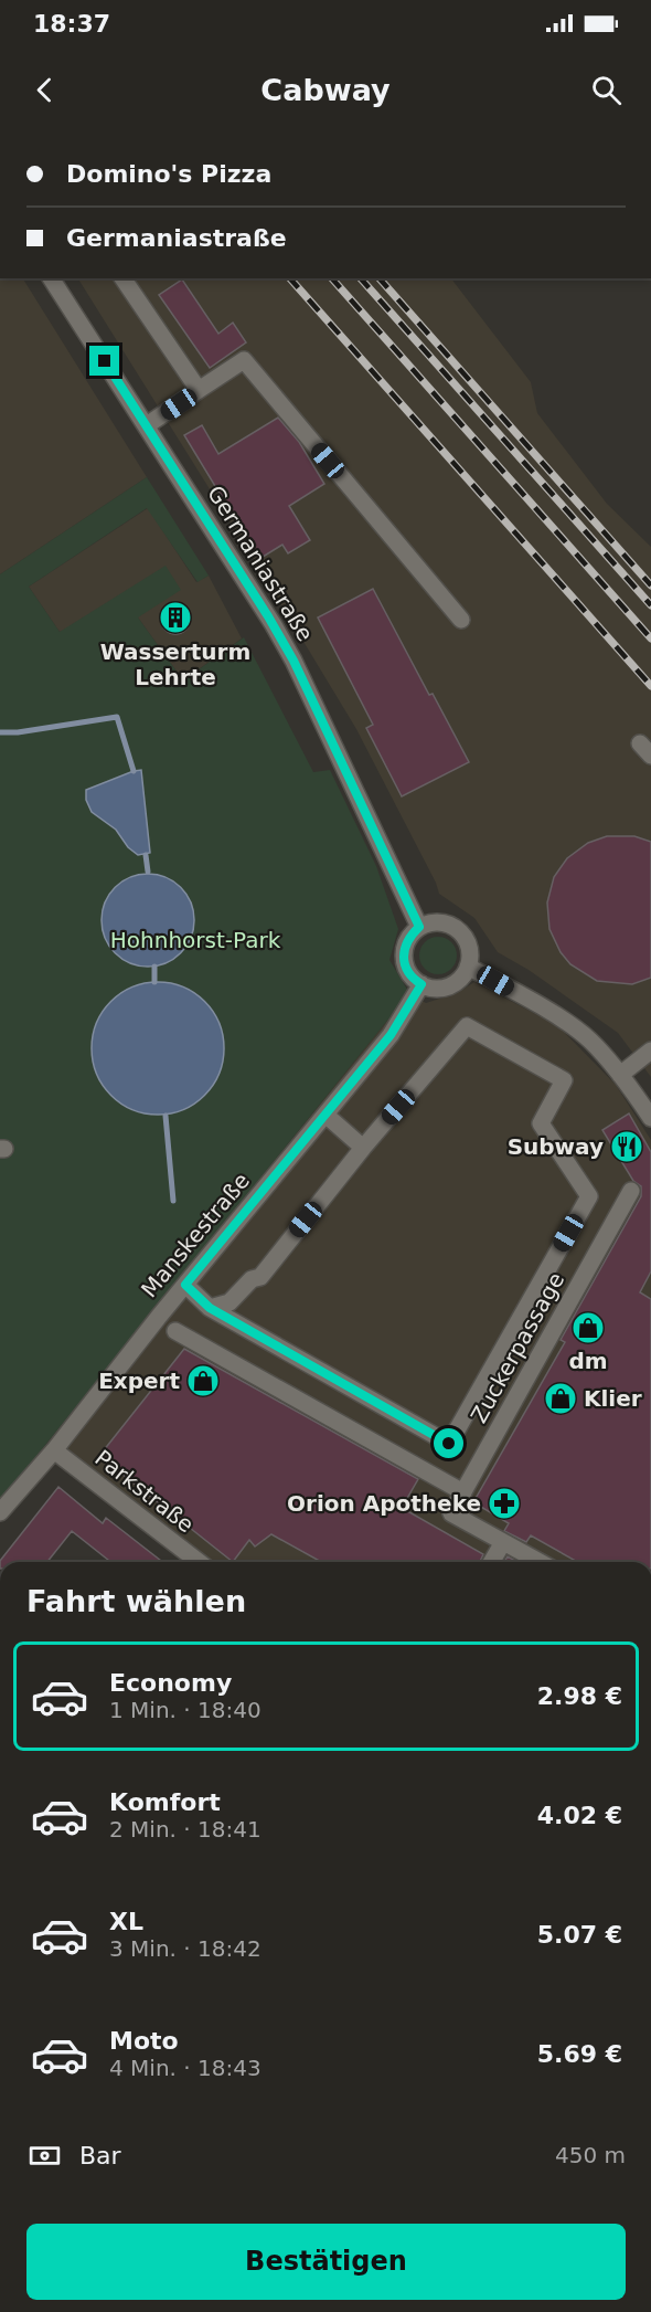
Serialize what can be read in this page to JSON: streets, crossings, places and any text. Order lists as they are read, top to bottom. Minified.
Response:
{"streets":{"street":["Germaniastraße","Manskestraße","Zuckerpassage","Parkstraße"]},"crossings":[["Germaniastraße","Manskestraße"],["Manskestraße","Parkstraße"]],"parks":["Hohnhorst-Park"],"places":{"building":["Wasserturm Lehrte"],"restaurant":["Subway"],"shop":["dm","Expert","Klier"],"pharmacy":["Orion Apotheke"]},"page":{"status":"18:37","header":"Cabway","banner":["Domino's Pizza","Germaniastraße"],"heading":"Fahrt wählen","list":[{"name":"Economy","note":"1 Min. · 18:40","value":"2.98 €"},{"name":"Komfort","note":"2 Min. · 18:41","value":"4.02 €"},{"name":"XL","note":"3 Min. · 18:42","value":"5.07 €"},{"name":"Moto","note":"4 Min. · 18:43","value":"5.69 €"}],"pay":["Bar","450 m"],"buttons":"Bestätigen"}}
